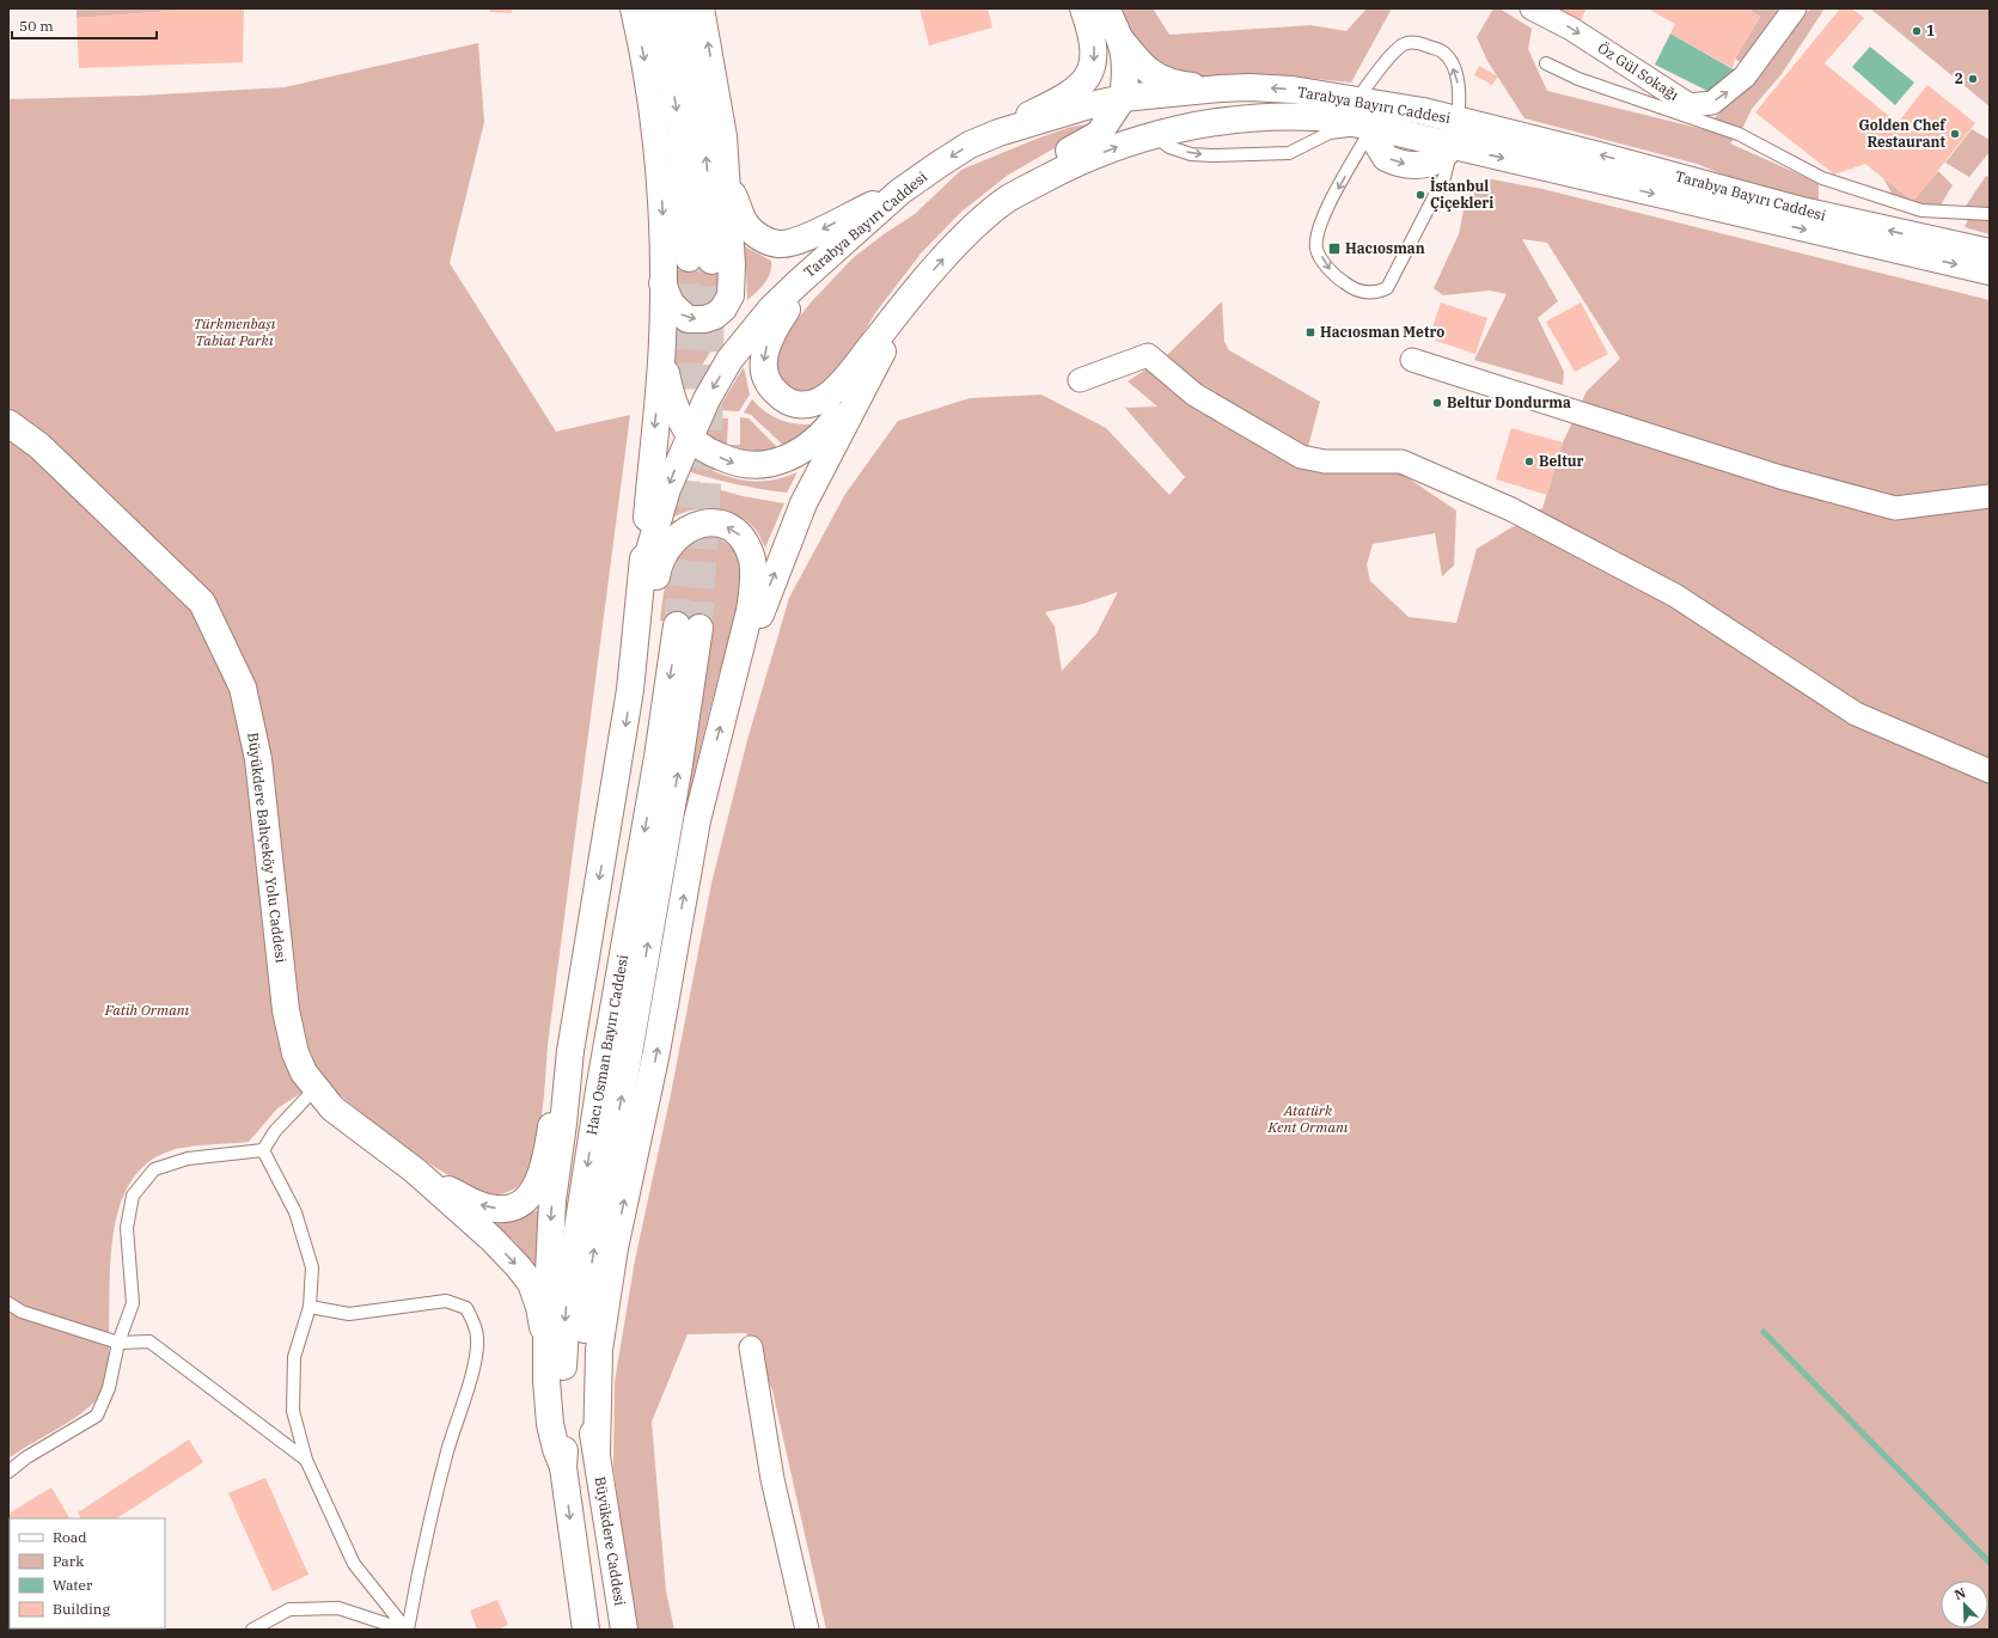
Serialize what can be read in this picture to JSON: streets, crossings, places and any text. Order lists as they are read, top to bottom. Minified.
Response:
{"streets":{"main road":["Tarabya Bayırı Caddesi","Büyükdere Bahçeköy Yolu Caddesi","Hacı Osman Bayırı Caddesi","Büyükdere Caddesi"],"street":["Öz Gül Sokağı"]},"crossings":[["Hacı Osman Bayırı Caddesi","Büyükdere Caddesi"]],"parks":["Türkmenbaşı Tabiat Parkı","Fatih Ormanı","Atatürk Kent Ormanı"],"places":{"other":["1","2","Golden Chef Restaurant","İstanbul Çiçekleri","Beltur Dondurma","Beltur"],"transit":["Hacıosman","Hacıosman Metro"]},"legend":["Road","Park","Water","Building"],"scale_bar":"50 m","north":"top left"}
